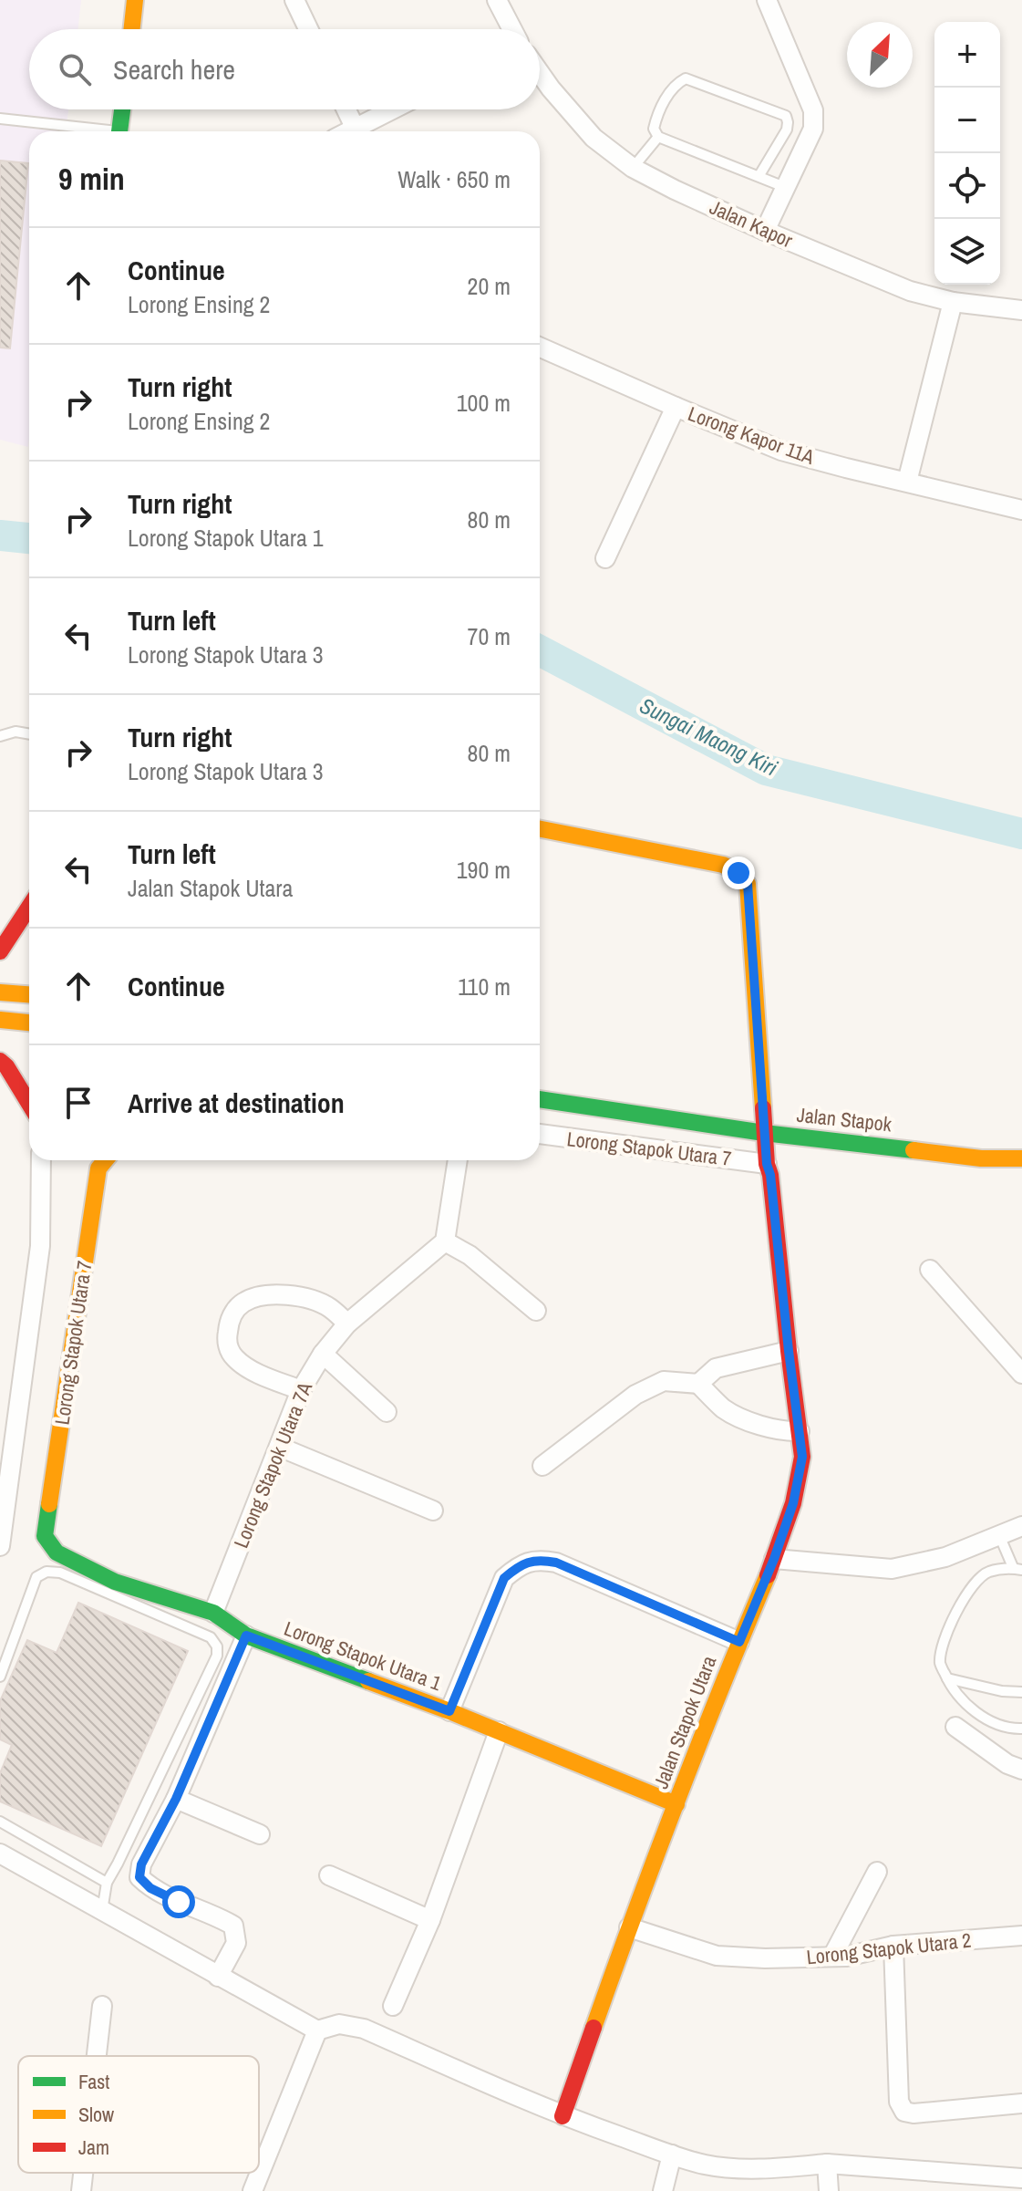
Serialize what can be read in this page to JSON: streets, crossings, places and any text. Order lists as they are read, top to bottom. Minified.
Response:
{"streets":{"street":["Jalan Kapor","Lorong Kapor 11A","Jalan Stapok","Lorong Stapok Utara 7","Lorong Stapok Utara 7A","Lorong Stapok Utara 1","Jalan Stapok Utara","Lorong Stapok Utara 2"]},"crossings":[["Jalan Stapok","Jalan Stapok Utara"],["Lorong Stapok Utara 7","Lorong Stapok Utara 1"],["Lorong Stapok Utara 7","Jalan Stapok Utara"],["Lorong Stapok Utara 7A","Lorong Stapok Utara 1"],["Lorong Stapok Utara 1","Jalan Stapok Utara"],["Jalan Stapok Utara","Lorong Stapok Utara 2"]],"water":["Sungai Maong Kiri"],"legend":["Fast","Slow","Jam"],"north":"top right","page":{"map_buttons":["+","−"],"search":"Search here","heading":["9 min","Walk · 650 m"],"list":[["Continue","Lorong Ensing 2","20 m"],["Turn right","Lorong Ensing 2","100 m"],["Turn right","Lorong Stapok Utara 1","80 m"],["Turn left","Lorong Stapok Utara 3","70 m"],["Turn right","Lorong Stapok Utara 3","80 m"],["Turn left","Jalan Stapok Utara","190 m"],["Continue","110 m"],"Arrive at destination"]}}
